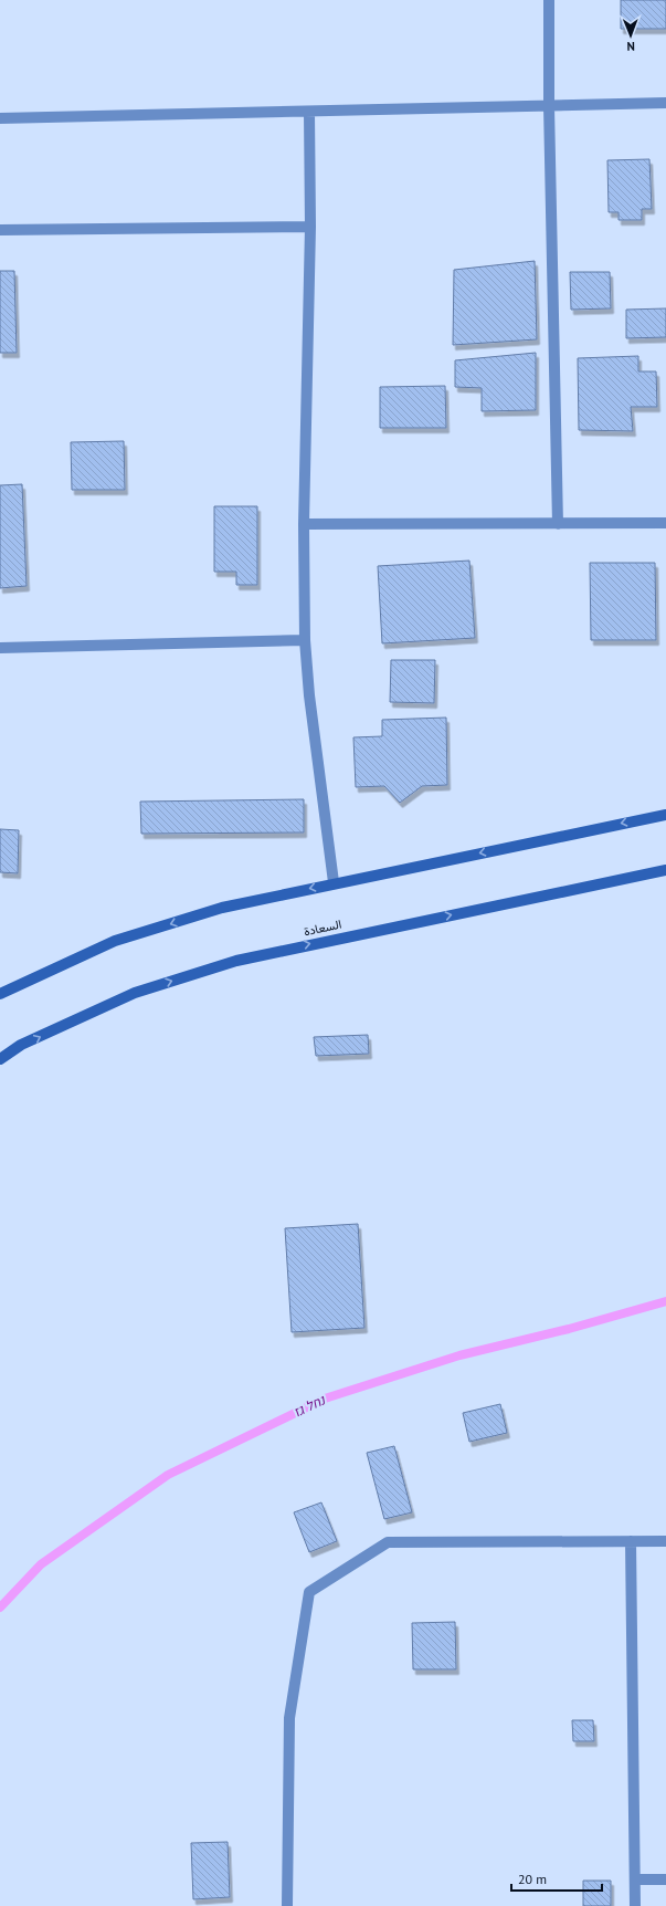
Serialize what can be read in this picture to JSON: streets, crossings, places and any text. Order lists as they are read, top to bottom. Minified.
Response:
{"streets":{"street":["السعادة"]},"water":["נחל גז"],"scale_bar":"20 m","north":"bottom"}
